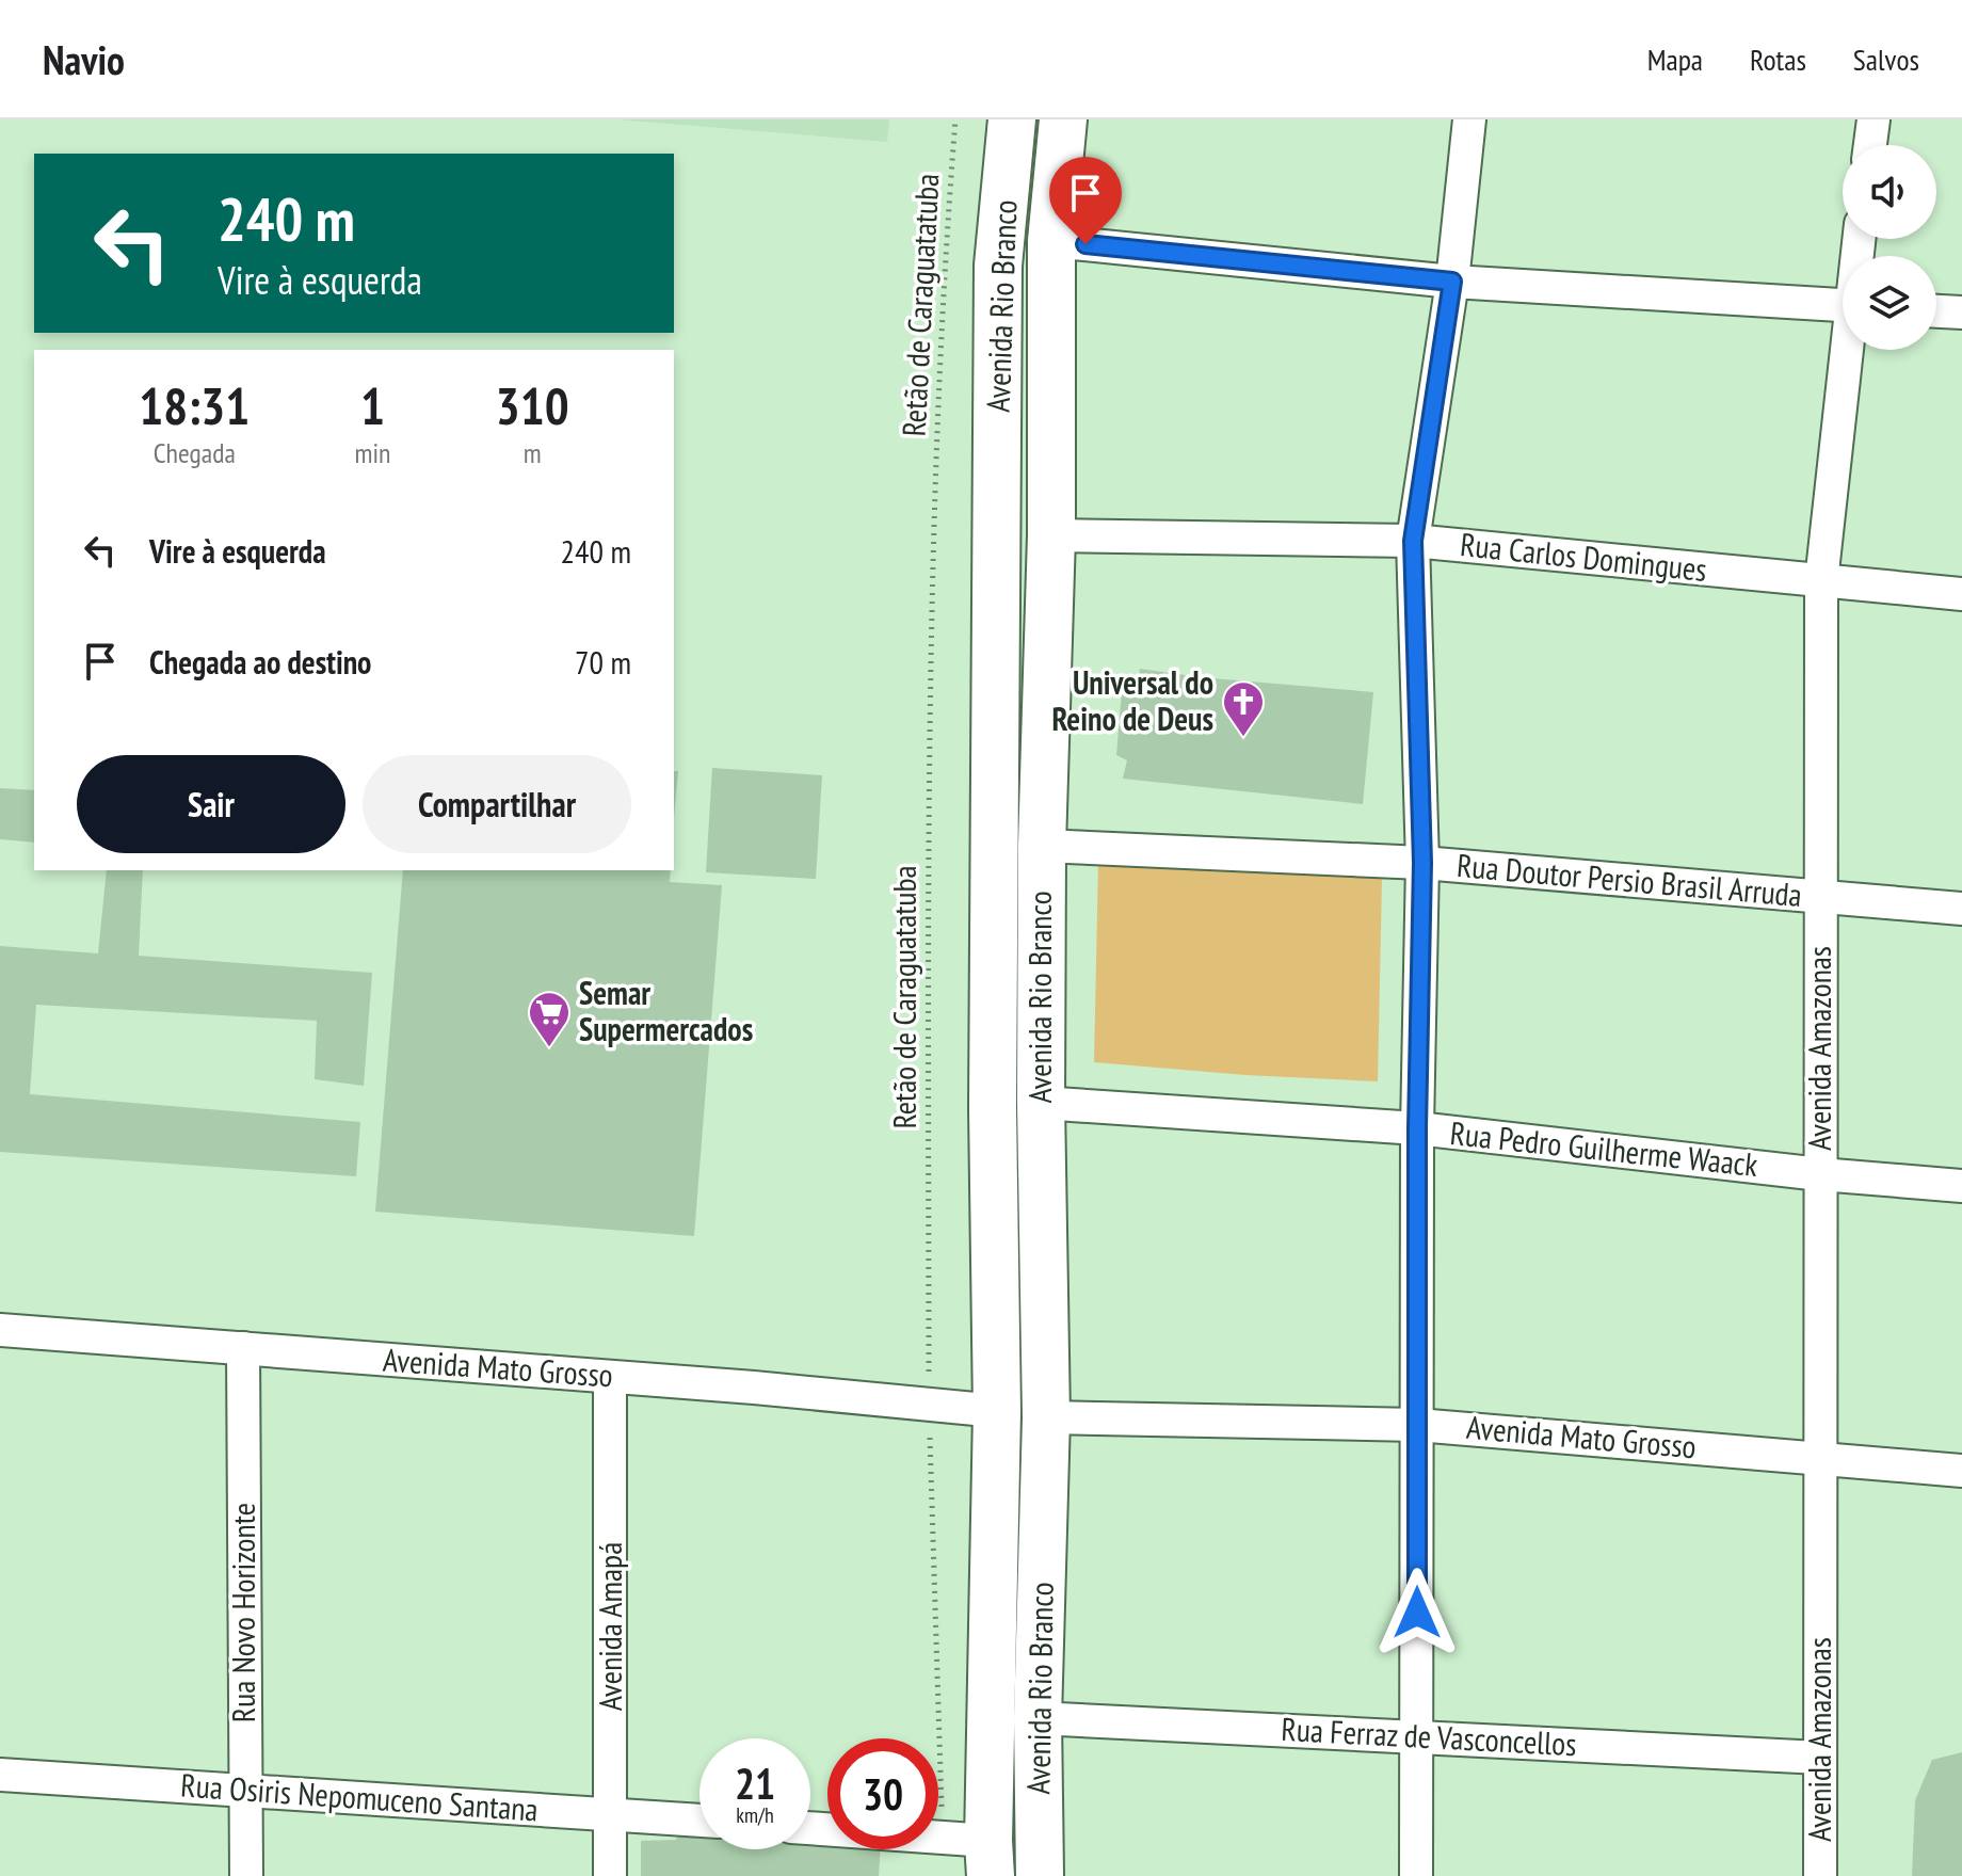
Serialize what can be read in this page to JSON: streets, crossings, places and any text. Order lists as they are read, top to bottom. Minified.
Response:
{"streets":{"main road":["Avenida Rio Branco"],"street":["Rua Carlos Domingues","Rua Doutor Persio Brasil Arruda","Avenida Amazonas","Rua Pedro Guilherme Waack","Avenida Mato Grosso","Rua Novo Horizonte","Avenida Amapá","Rua Ferraz de Vasconcellos","Rua Osiris Nepomuceno Santana"],"path":["Retão de Caraguatatuba"]},"crossings":[["Retão de Caraguatatuba","Avenida Mato Grosso"],["Avenida Rio Branco","Rua Carlos Domingues"],["Avenida Rio Branco","Rua Doutor Persio Brasil Arruda"],["Avenida Rio Branco","Rua Pedro Guilherme Waack"],["Avenida Rio Branco","Avenida Mato Grosso"],["Avenida Rio Branco","Rua Ferraz de Vasconcellos"],["Rua Carlos Domingues","Avenida Amazonas"],["Rua Doutor Persio Brasil Arruda","Avenida Amazonas"],["Avenida Amazonas","Rua Pedro Guilherme Waack"],["Avenida Amazonas","Avenida Mato Grosso"],["Avenida Amazonas","Rua Ferraz de Vasconcellos"],["Avenida Mato Grosso","Rua Novo Horizonte"],["Avenida Mato Grosso","Avenida Amapá"],["Rua Novo Horizonte","Rua Osiris Nepomuceno Santana"],["Avenida Amapá","Rua Osiris Nepomuceno Santana"]],"places":{"church":["Universal do Reino de Deus"],"supermarket":["Semar Supermercados"]},"page":{"header":"Navio","nav":["Mapa","Rotas","Salvos"],"turn":["240 m","Vire à esquerda"],"eta":["18:31","Chegada","1","min","310","m"],"list":[{"name":"Vire à esquerda","value":"240 m"},{"name":"Chegada ao destino","value":"70 m"}],"buttons":["Sair","Compartilhar"],"speed":"21 km/h","limit":"30"}}
